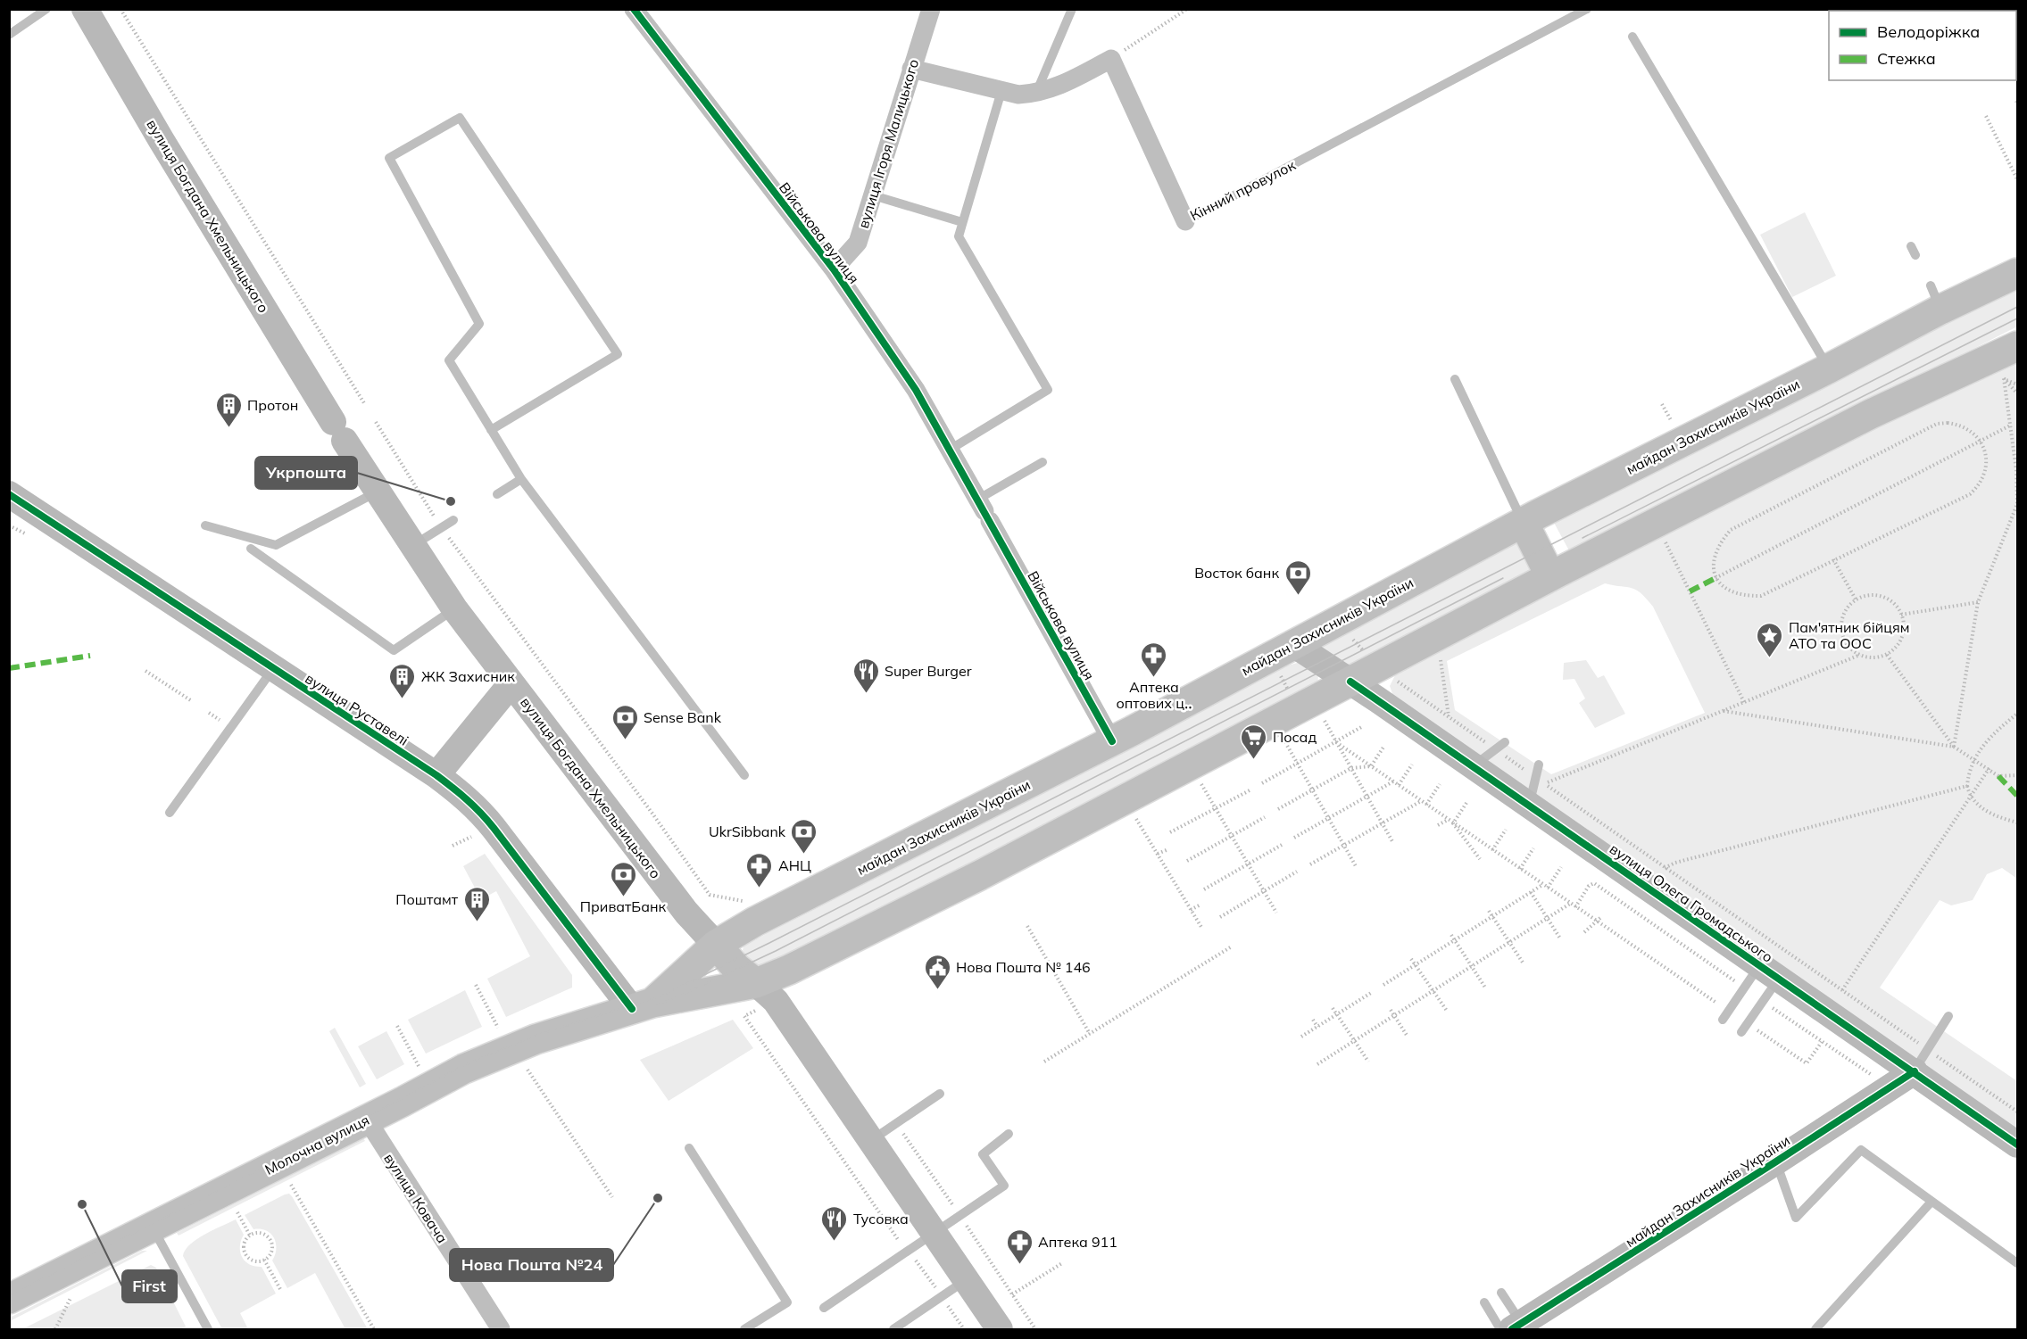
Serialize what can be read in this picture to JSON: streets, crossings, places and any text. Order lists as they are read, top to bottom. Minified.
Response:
{"streets":{"main road":["вулиця Богдана Хмельницького","майдан Захисників України","вулиця Руставелі","вулиця Олега Громадського","Молочна вулиця"],"street":["вулиця Ігоря Малицького","Кінний провулок","Військова вулиця","вулиця Ковача"]},"crossings":[["вулиця Ігоря Малицького","Військова вулиця"],["вулиця Богдана Хмельницького","майдан Захисників України"],["Військова вулиця","майдан Захисників України"],["майдан Захисників України","вулиця Руставелі"],["майдан Захисників України","вулиця Олега Громадського"],["майдан Захисників України","Молочна вулиця"],["вулиця Руставелі","Молочна вулиця"],["Молочна вулиця","вулиця Ковача"]],"places":{"building":["Протон","ЖК Захисник","Поштамт"],"other":["Укрпошта","Нова Пошта №24","First"],"bank":["Восток банк","Sense Bank","UkrSibbank","ПриватБанк"],"place":["Пам'ятник бійцям АТО та ООС"],"pharmacy":["Аптека оптових ц‥","АНЦ","Аптека 911"],"restaurant":["Super Burger","Тусовка"],"supermarket":["Посад"],"public building":["Нова Пошта № 146"]},"legend":["Велодоріжка","Стежка"]}
